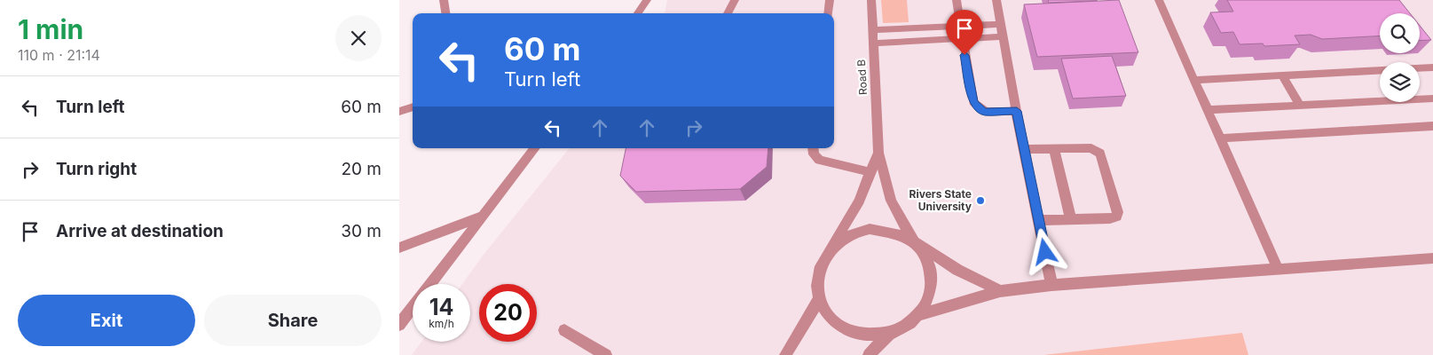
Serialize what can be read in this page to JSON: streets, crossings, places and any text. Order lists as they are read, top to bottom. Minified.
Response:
{"streets":{"street":["Road B"]},"places":["Rivers State University"],"page":{"heading":["1 min","110 m · 21:14"],"turn":["60 m","Turn left"],"list":[{"name":"Turn left","value":"60 m"},{"name":"Turn right","value":"20 m"},{"name":"Arrive at destination","value":"30 m"}],"speed":"14 km/h","limit":"20","buttons":["Exit","Share"]}}
